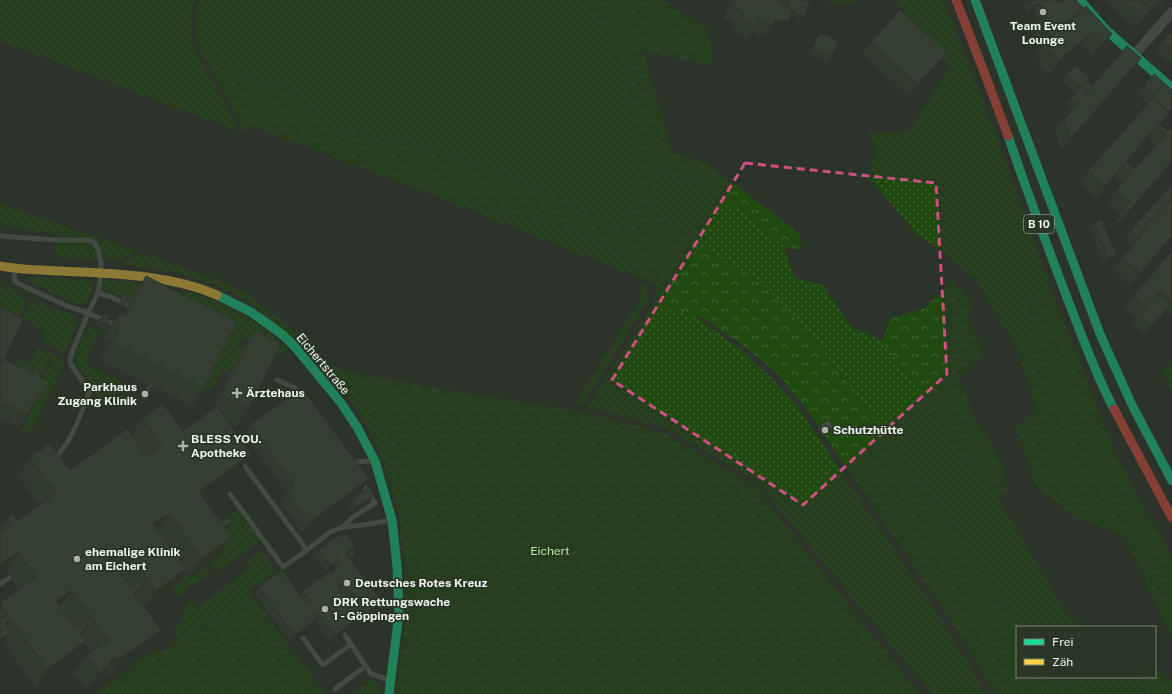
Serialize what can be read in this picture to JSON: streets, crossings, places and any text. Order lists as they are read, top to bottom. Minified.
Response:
{"streets":{"main road":["B 10","Eichertstraße"]},"parks":["Eichert"],"places":{"other":["Team Event Lounge","Parkhaus Zugang Klinik","Schutzhütte","ehemalige Klinik am Eichert","Deutsches Rotes Kreuz","DRK Rettungswache 1 - Göppingen"],"health":["Ärztehaus","BLESS YOU. Apotheke"]},"legend":["Frei","Zäh"]}
